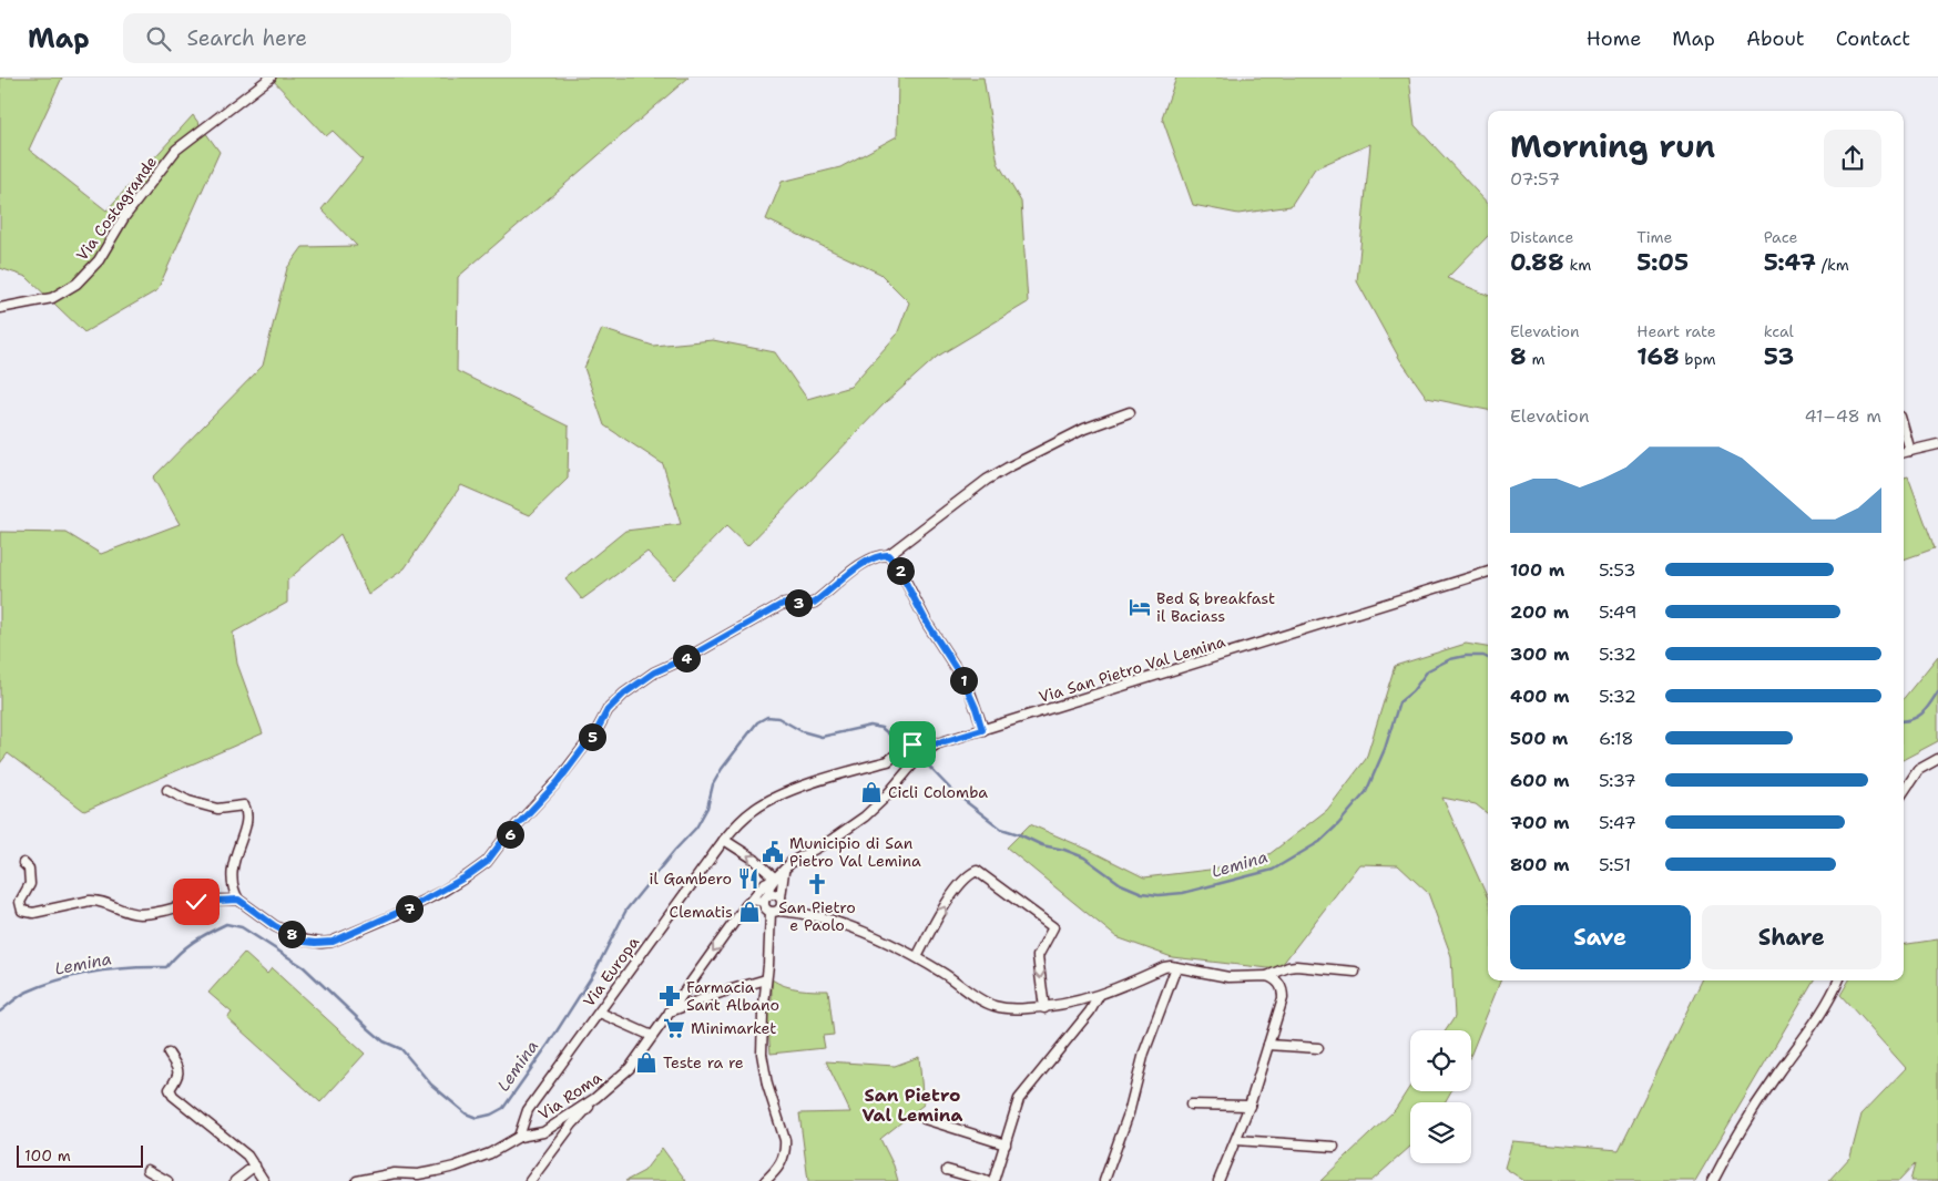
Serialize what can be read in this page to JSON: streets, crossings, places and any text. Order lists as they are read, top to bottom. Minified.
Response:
{"streets":{"street":["Via Costagrande","Via San Pietro Val Lemina","Via Europa","Via Roma"]},"crossings":[["Via San Pietro Val Lemina","Via Europa"],["Via Europa","Via Roma"]],"one_way":["Via Roma"],"districts":["San Pietro Val Lemina"],"water":["Lemina"],"places":{"hotel":["Bed & breakfast il Baciass"],"shop":["Cicli Colomba","Clematis","Teste ra re"],"public building":["Municipio di San Pietro Val Lemina"],"restaurant":["il Gambero"],"church":["San Pietro e Paolo"],"pharmacy":["Farmacia Sant Albano"],"supermarket":["Minimarket"]},"scale_bar":"100 m","page":{"header":"Map","search":"Search here","nav":["Home","Map","About","Contact"],"heading":["Morning run","07:57"],"stats":[["Distance","0.88 km"],["Time","5:05"],["Pace","5:47 /km"],["Elevation","8 m"],["Heart rate","168 bpm"],["kcal","53"]],"chart":["Elevation","41–48 m"],"list":[{"name":"100 m","note":"5:53"},{"name":"200 m","note":"5:49"},{"name":"300 m","note":"5:32"},{"name":"400 m","note":"5:32"},{"name":"500 m","note":"6:18"},{"name":"600 m","note":"5:37"},{"name":"700 m","note":"5:47"},{"name":"800 m","note":"5:51"}],"pins":["2","3","4","1","5","6","7","8"],"buttons":["Save","Share"],"scale":"100 m"}}
